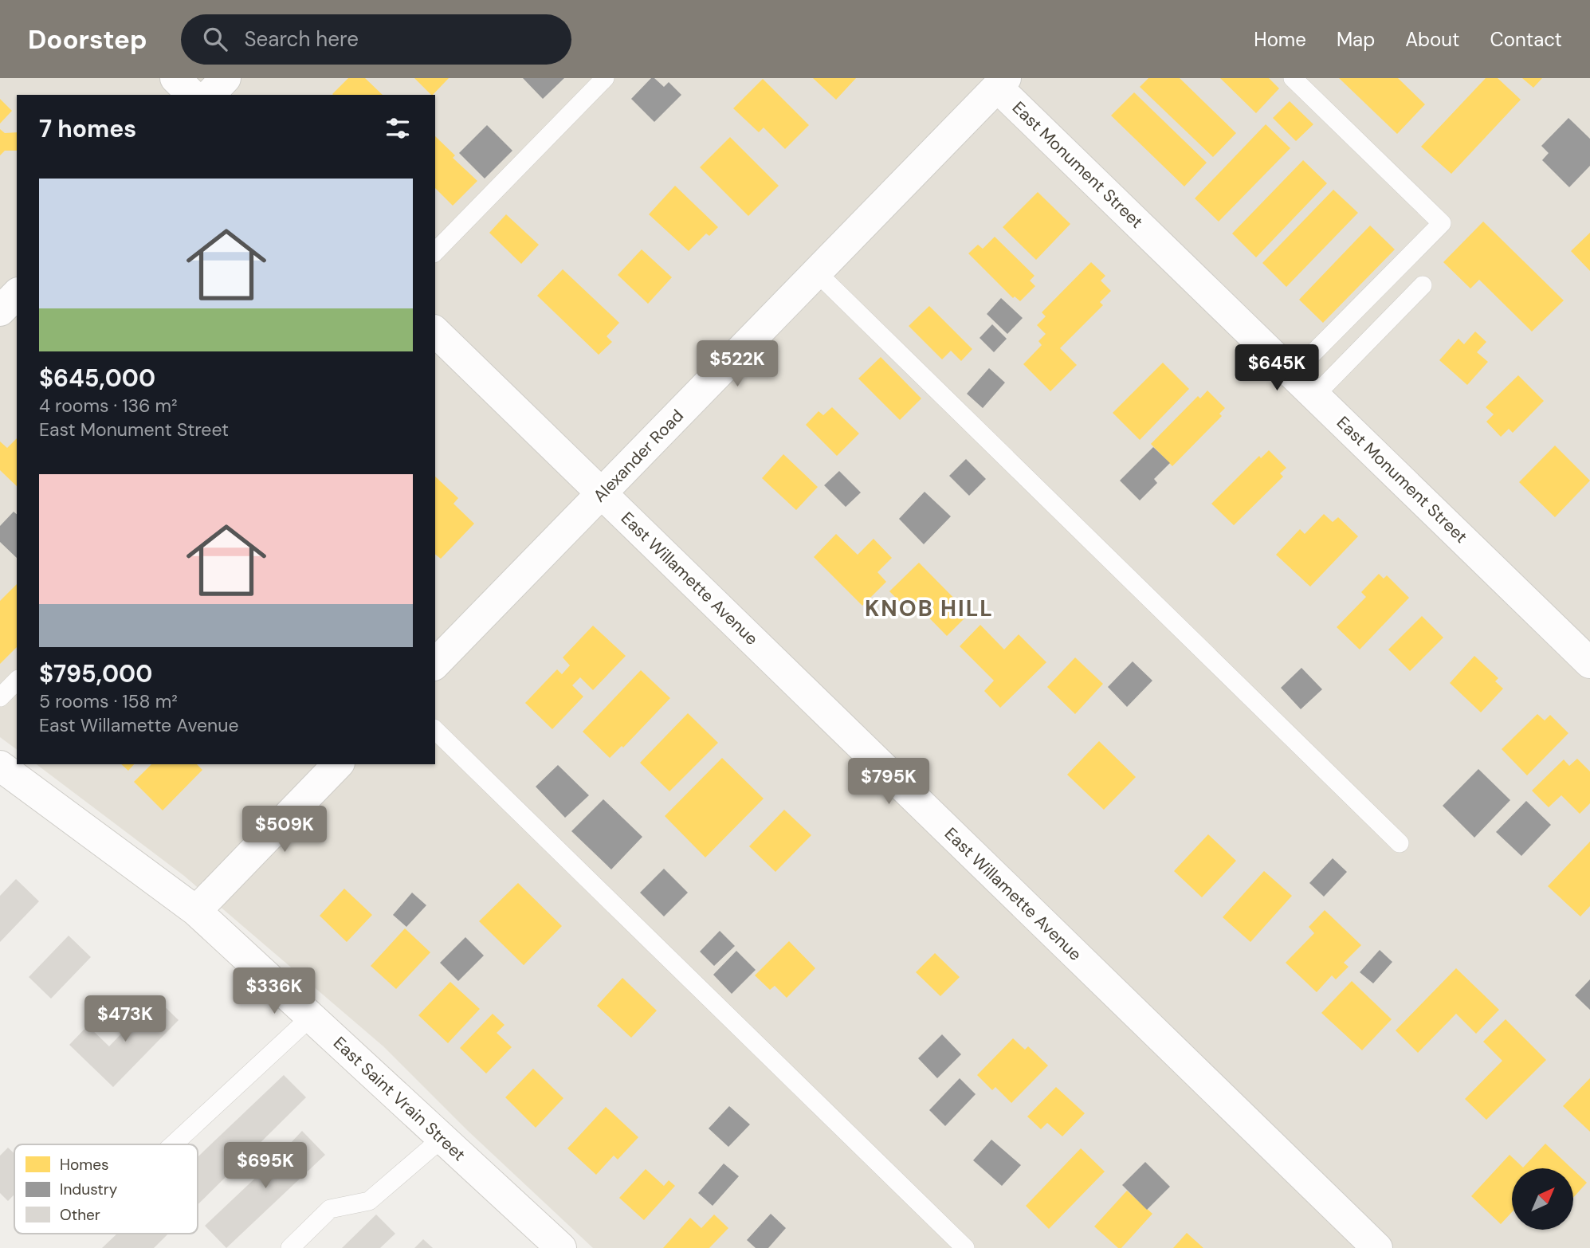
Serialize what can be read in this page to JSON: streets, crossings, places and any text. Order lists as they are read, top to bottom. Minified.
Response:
{"streets":{"street":["East Monument Street","Alexander Road","East Willamette Avenue","East Saint Vrain Street"]},"crossings":[["East Monument Street","Alexander Road"],["Alexander Road","East Willamette Avenue"]],"districts":["KNOB HILL"],"legend":["Homes","Industry","Other"],"north":"top right","page":{"header":"Doorstep","search":"Search here","nav":["Home","Map","About","Contact"],"heading":"7 homes","list":[{"name":"$645,000","note":"4 rooms · 136 m² · East Monument Street"},{"name":"$795,000","note":"5 rooms · 158 m² · East Willamette Avenue"}],"price":["$522K","$645K","$795K","$509K","$336K","$473K","$695K"]}}
